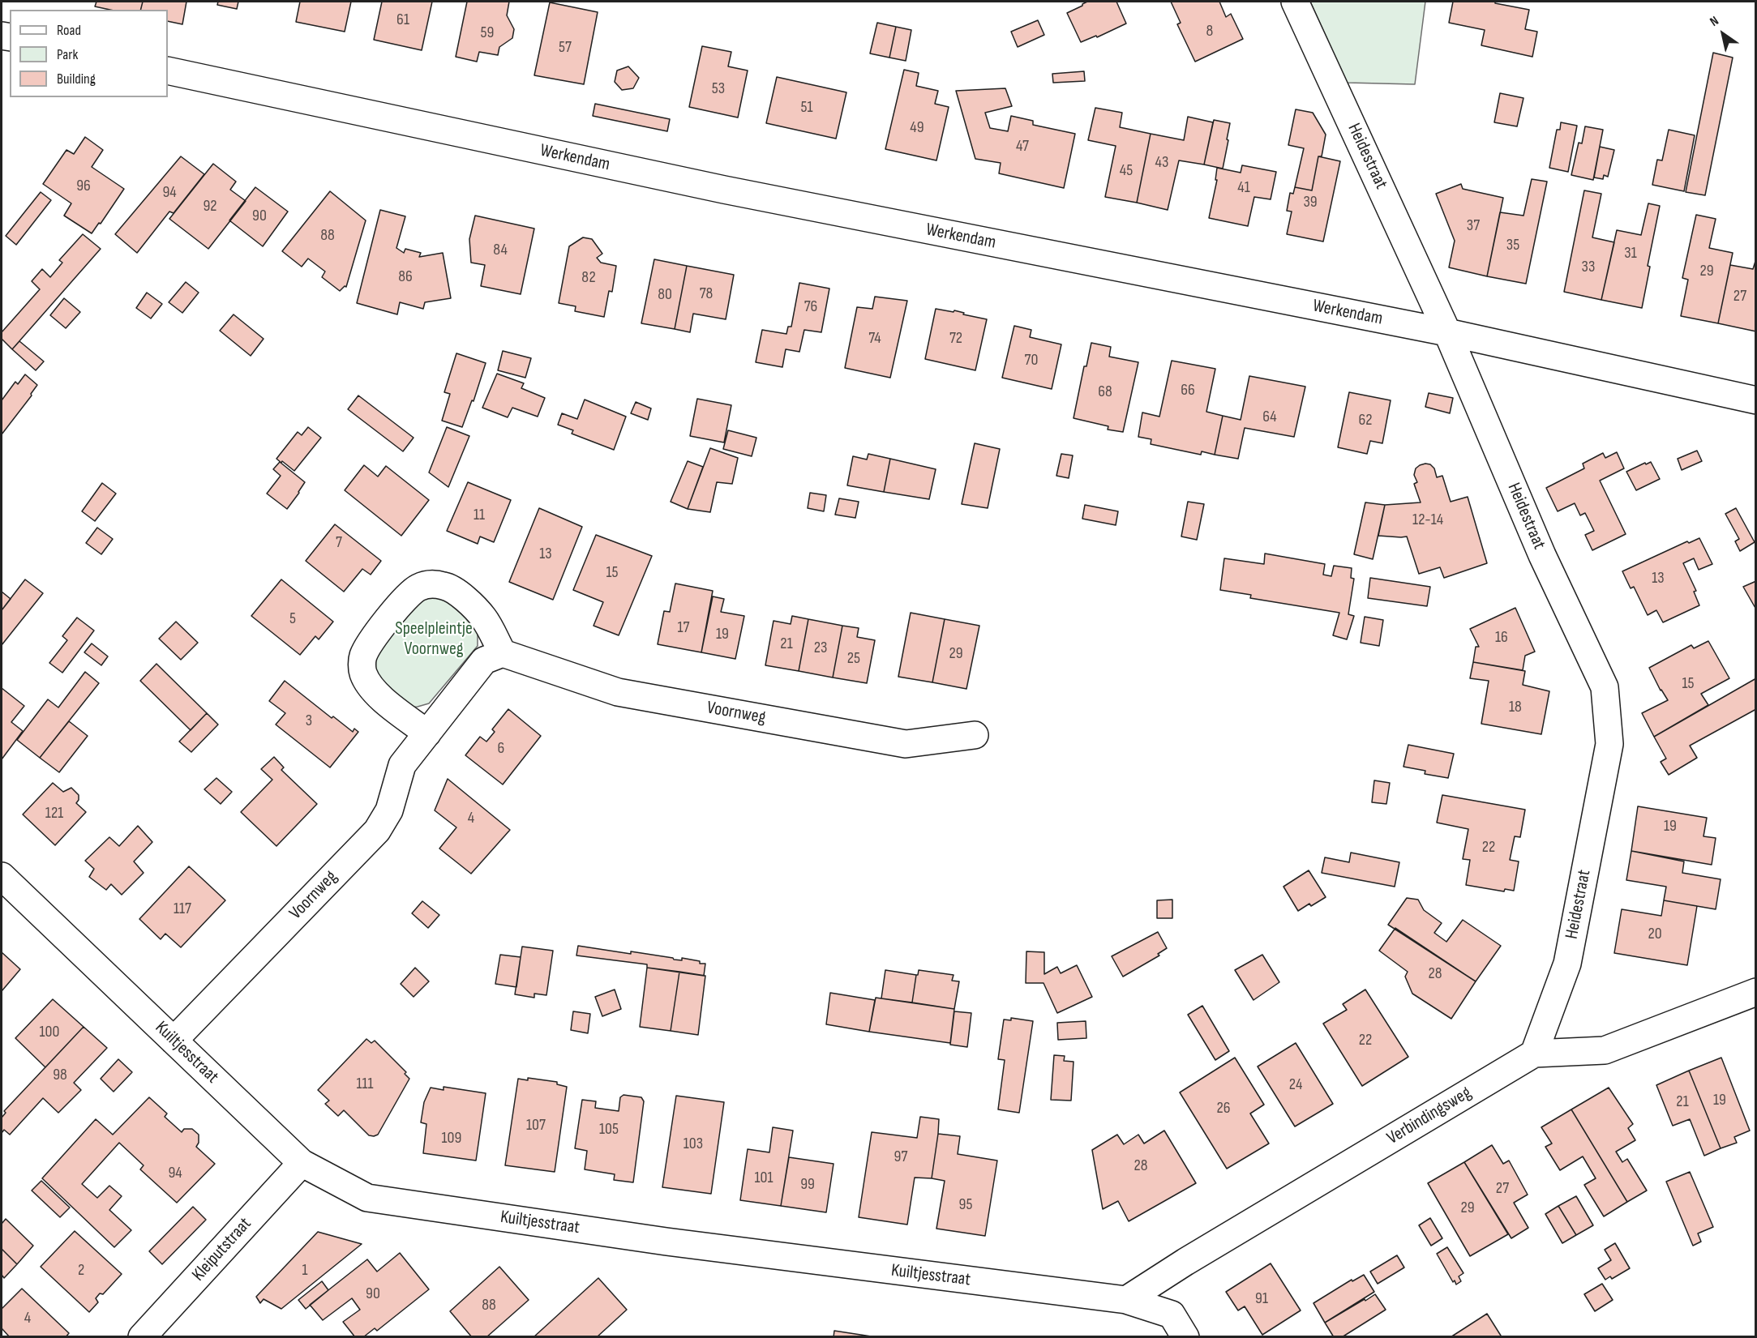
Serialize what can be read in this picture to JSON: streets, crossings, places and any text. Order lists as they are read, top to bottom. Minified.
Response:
{"streets":{"street":["Heidestraat","Werkendam","Voornweg","Kuiltjesstraat","Verbindingsweg","Kleiputstraat"]},"crossings":[["Heidestraat","Werkendam"],["Heidestraat","Verbindingsweg"],["Voornweg","Kuiltjesstraat"],["Kuiltjesstraat","Verbindingsweg"],["Kuiltjesstraat","Kleiputstraat"]],"parks":["Speelpleintje Voornweg"],"house_numbers":["61","8","59","57","53","51","49","47","43","45","96","41","94","39","92","90","37","88","35","84","31","33","29","86","82","78","80","27","76","74","72","70","66","68","64","62","11","12-14","7","13","15","13","5","17","19","16","21","23","29","25","15","18","3","6","121","4","19","22","117","20","28","100","22","98","111","24","19","21","26","107","105","109","103","97","28","94","101","99","27","95","29","2","1","90","91","88","4"],"legend":["Road","Park","Building"],"north":"top left"}
